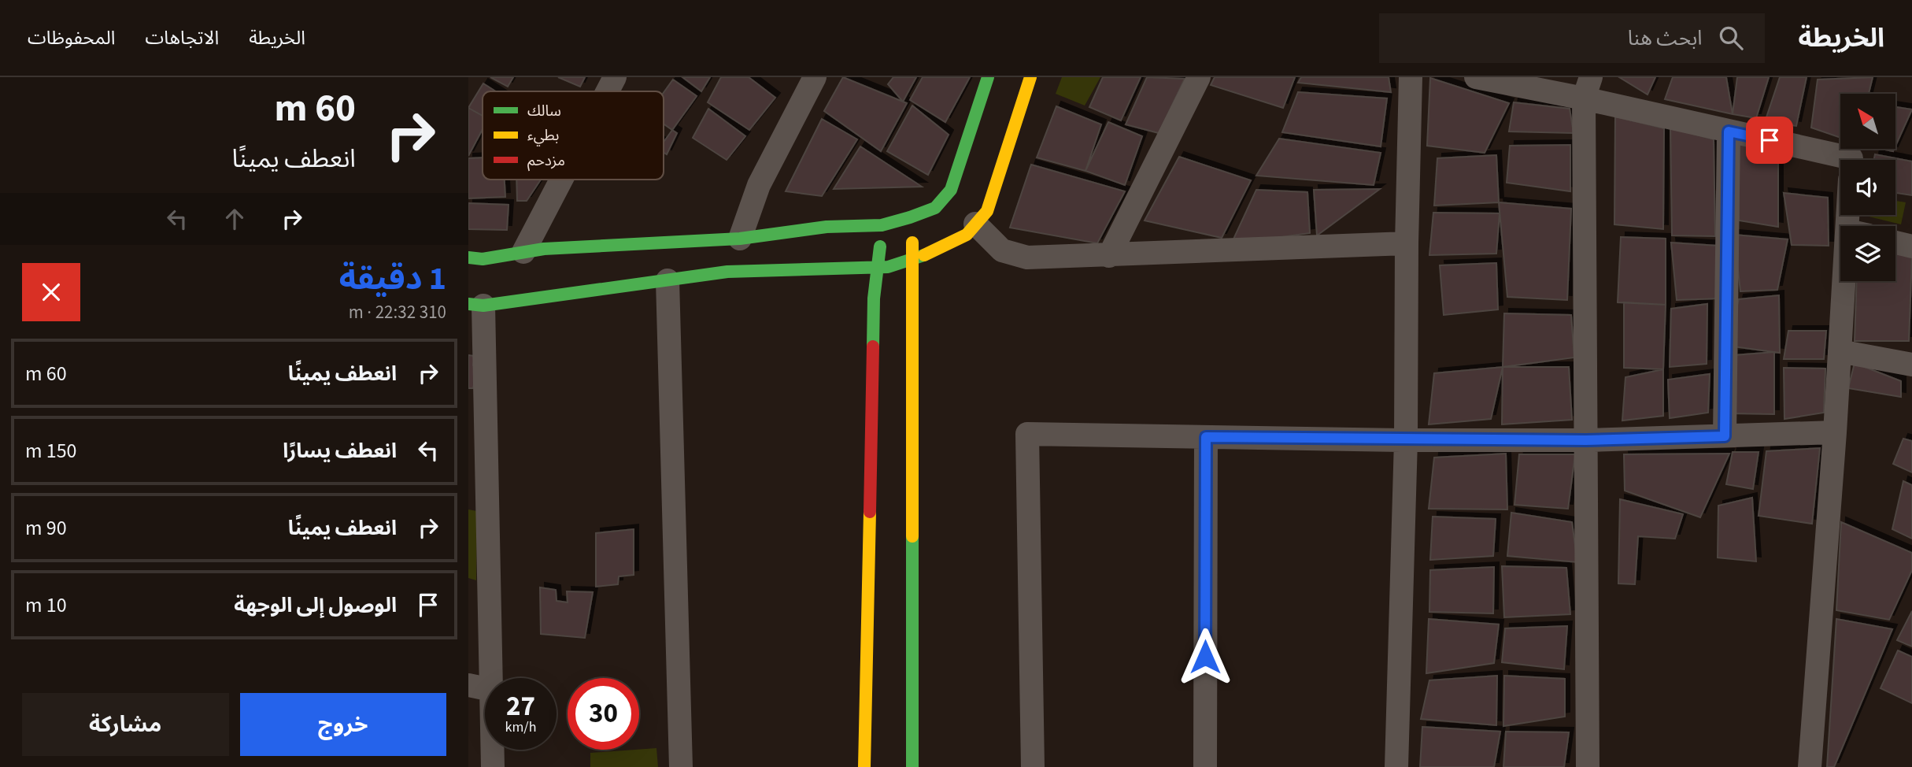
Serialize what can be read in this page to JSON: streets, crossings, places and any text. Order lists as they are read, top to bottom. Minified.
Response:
{"legend":["سالك","بطيء","مزدحم"],"north":"top left","page":{"header":"الخريطة","search":"ابحث هنا","nav":["الخريطة","الاتجاهات","المحفوظات"],"turn":["60 m","انعطف يمينًا"],"heading":["1 دقيقة","310 m · 22:32"],"list":[{"name":"انعطف يمينًا","value":"60 m"},{"name":"انعطف يسارًا","value":"150 m"},{"name":"انعطف يمينًا","value":"90 m"},{"name":"الوصول إلى الوجهة","value":"10 m"}],"speed":"27 km/h","limit":"30","buttons":["خروج","مشاركة"]}}
